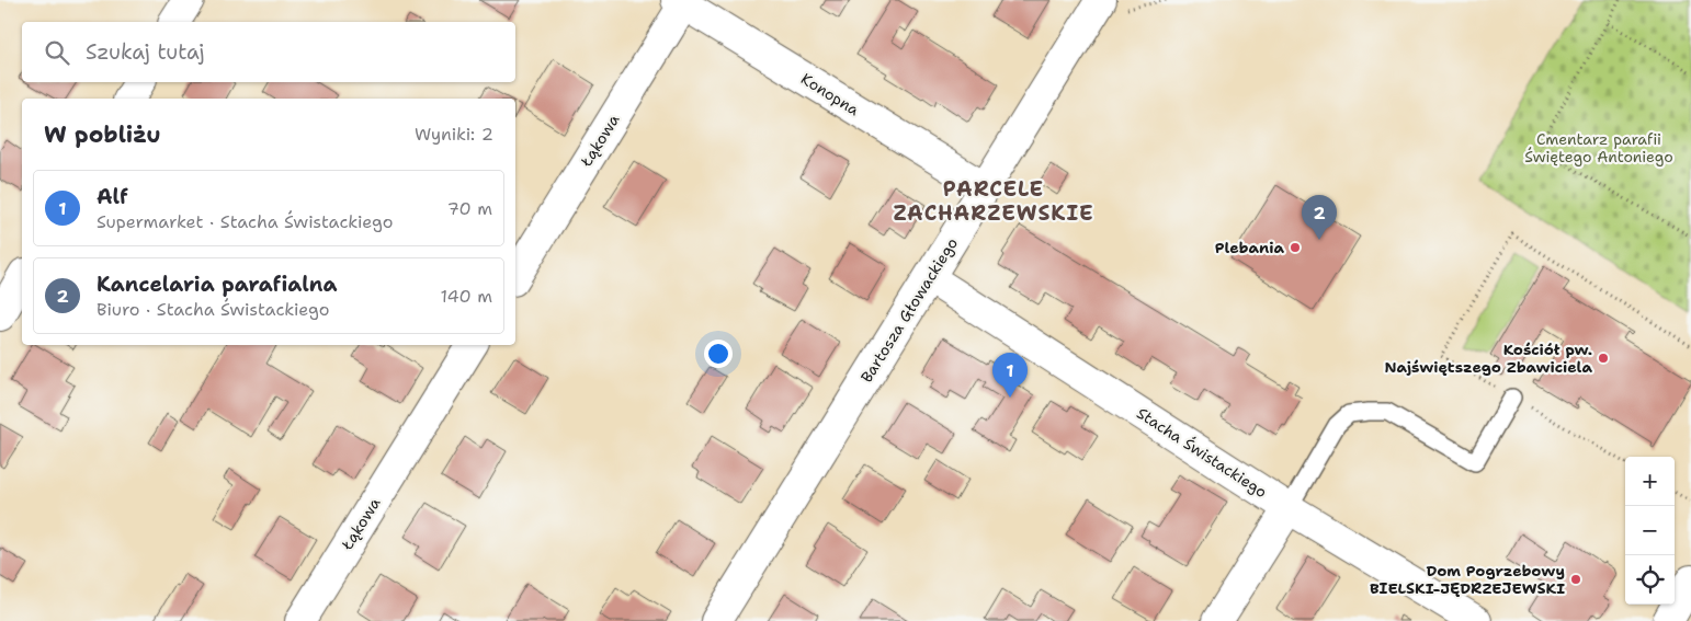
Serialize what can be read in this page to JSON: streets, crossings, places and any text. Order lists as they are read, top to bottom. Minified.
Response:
{"streets":{"street":["Konopna","Łąkowa","Bartosza Głowackiego","Stacha Świstackiego"]},"crossings":[["Konopna","Łąkowa"],["Konopna","Bartosza Głowackiego"],["Bartosza Głowackiego","Stacha Świstackiego"]],"districts":["PARCELE ZACHARZEWSKIE"],"parks":["Cmentarz parafii Świętego Antoniego"],"places":["Plebania","Kościół pw. Najświętszego Zbawiciela","Dom Pogrzebowy BIELSKI-JĘDRZEJEWSKI"],"page":{"search":"Szukaj tutaj","heading":["W pobliżu","Wyniki: 2"],"list":[{"mark":"1","name":"Alf","note":"Supermarket · Stacha Świstackiego","value":"70 m"},{"mark":"2","name":"Kancelaria parafialna","note":"Biuro · Stacha Świstackiego","value":"140 m"}],"pins":["2","1"],"map_buttons":["+","−"]}}
